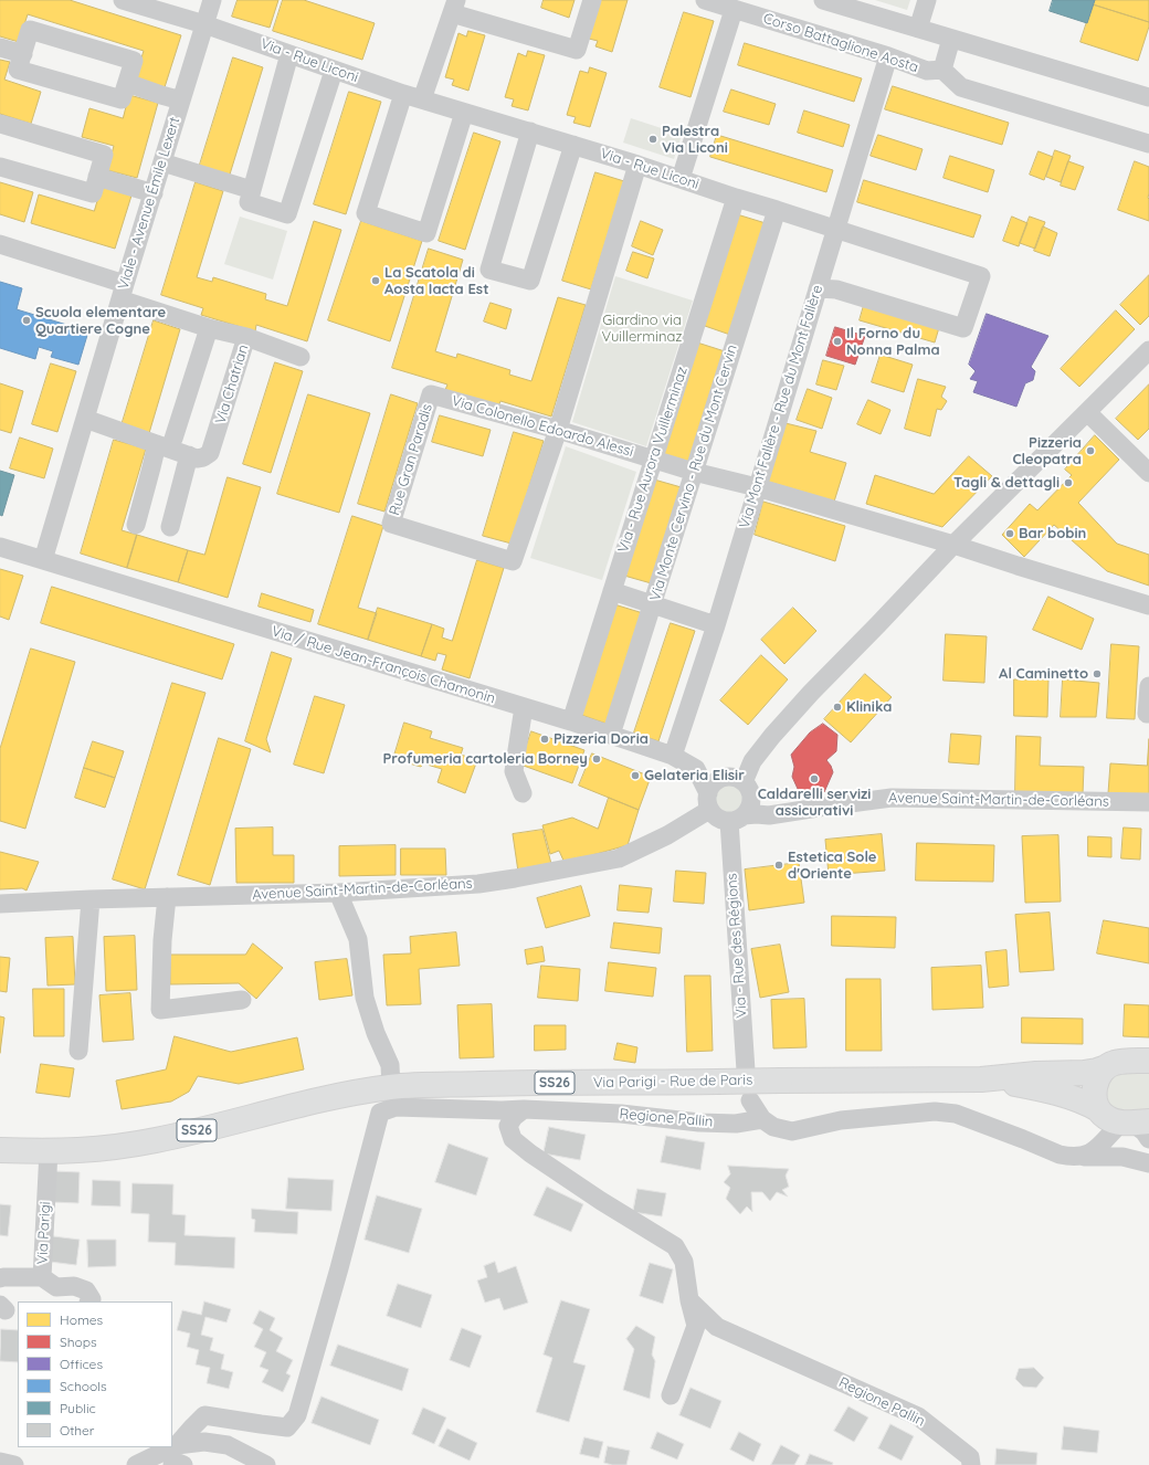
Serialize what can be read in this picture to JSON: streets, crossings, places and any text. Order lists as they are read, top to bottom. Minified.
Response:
{"streets":{"main road":["Via Parigi - Rue de Paris","SS26"],"street":["Corso Battaglione Aosta","Via - Rue Liconi","Viale - Avenue Émile Lexert","Via Chatrian","Via Mont Fallère - Rue du Mont Fallère","Via Colonello Edoardo Alessi","Rue Gran Paradis","Via - Rue Aurora Vuillerminaz","Via Monte Cervino - Rue du Mont Cervin","Via / Rue Jean-François Chamonin","Avenue Saint-Martin-de-Corléans","Via - Rue des Régions","Regione Pallin","Via Parigi"]},"crossings":[["Corso Battaglione Aosta","Via Mont Fallère - Rue du Mont Fallère"],["Via - Rue Liconi","Viale - Avenue Émile Lexert"],["Via - Rue Liconi","Via Mont Fallère - Rue du Mont Fallère"],["Via - Rue Liconi","Via - Rue Aurora Vuillerminaz"],["Via - Rue Liconi","Via Monte Cervino - Rue du Mont Cervin"],["Viale - Avenue Émile Lexert","Via Chatrian"],["Viale - Avenue Émile Lexert","Via / Rue Jean-François Chamonin"],["Via Mont Fallère - Rue du Mont Fallère","Via Colonello Edoardo Alessi"],["Via Mont Fallère - Rue du Mont Fallère","Via / Rue Jean-François Chamonin"],["Via Colonello Edoardo Alessi","Rue Gran Paradis"],["Via Colonello Edoardo Alessi","Via - Rue Aurora Vuillerminaz"],["Via Colonello Edoardo Alessi","Via Monte Cervino - Rue du Mont Cervin"],["Via - Rue Aurora Vuillerminaz","Via / Rue Jean-François Chamonin"],["Via Monte Cervino - Rue du Mont Cervin","Via / Rue Jean-François Chamonin"],["Via / Rue Jean-François Chamonin","Avenue Saint-Martin-de-Corléans"],["Via / Rue Jean-François Chamonin","Via - Rue des Régions"],["Avenue Saint-Martin-de-Corléans","Via - Rue des Régions"],["Via Parigi - Rue de Paris","Via Parigi"]],"parks":["Giardino via Vuillerminaz"],"places":["Palestra Via Liconi","La Scatola di Aosta Iacta Est","Scuola elementare Quartiere Cogne","Il Forno du Nonna Palma","Pizzeria Cleopatra","Tagli & dettagli","Bar bobin","Al Caminetto","Klinika","Pizzeria Doria","Profumeria cartoleria Borney","Gelateria Elisir","Caldarelli servizi assicurativi","Estetica Sole d'Oriente"],"legend":["Homes","Shops","Offices","Schools","Public","Other"]}
